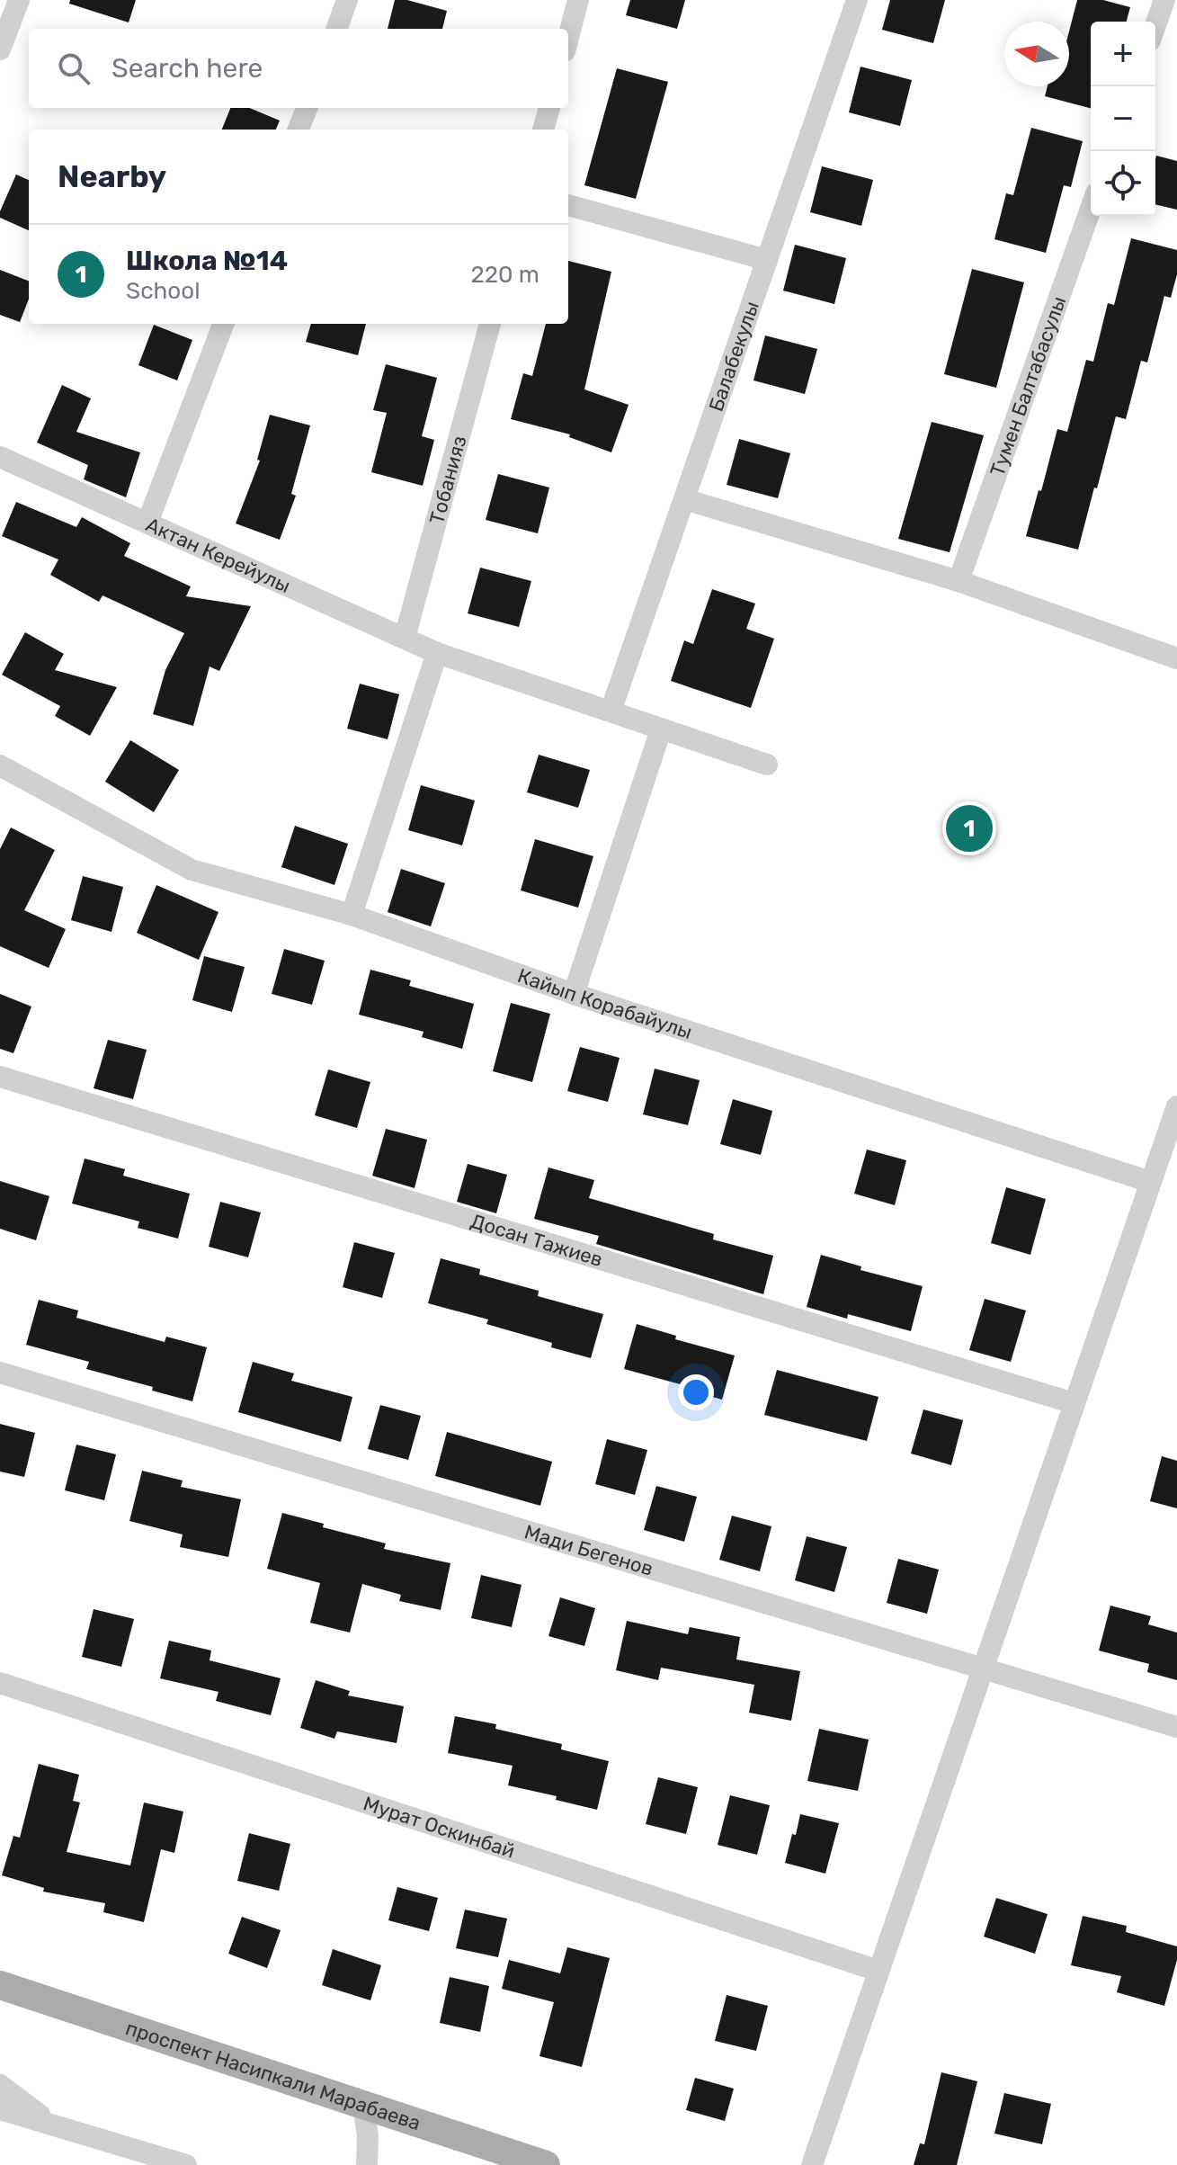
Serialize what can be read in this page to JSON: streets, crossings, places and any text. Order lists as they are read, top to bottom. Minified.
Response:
{"streets":{"main road":["проспект Насипкали Марабаева"],"street":["Балабекулы","Тумен Балтабасулы","Тобанияз","Актан Керейулы","Кайып Корабайулы","Досан Тажиев","Мади Бегенов","Мурат Оскинбай"]},"crossings":[["Балабекулы","Актан Керейулы"],["Тобанияз","Актан Керейулы"]],"north":"left","page":{"map_buttons":["+","−"],"search":"Search here","heading":"Nearby","list":[{"mark":"1","name":"Школа №14","note":"School","value":"220 m"}],"pins":"1"}}
